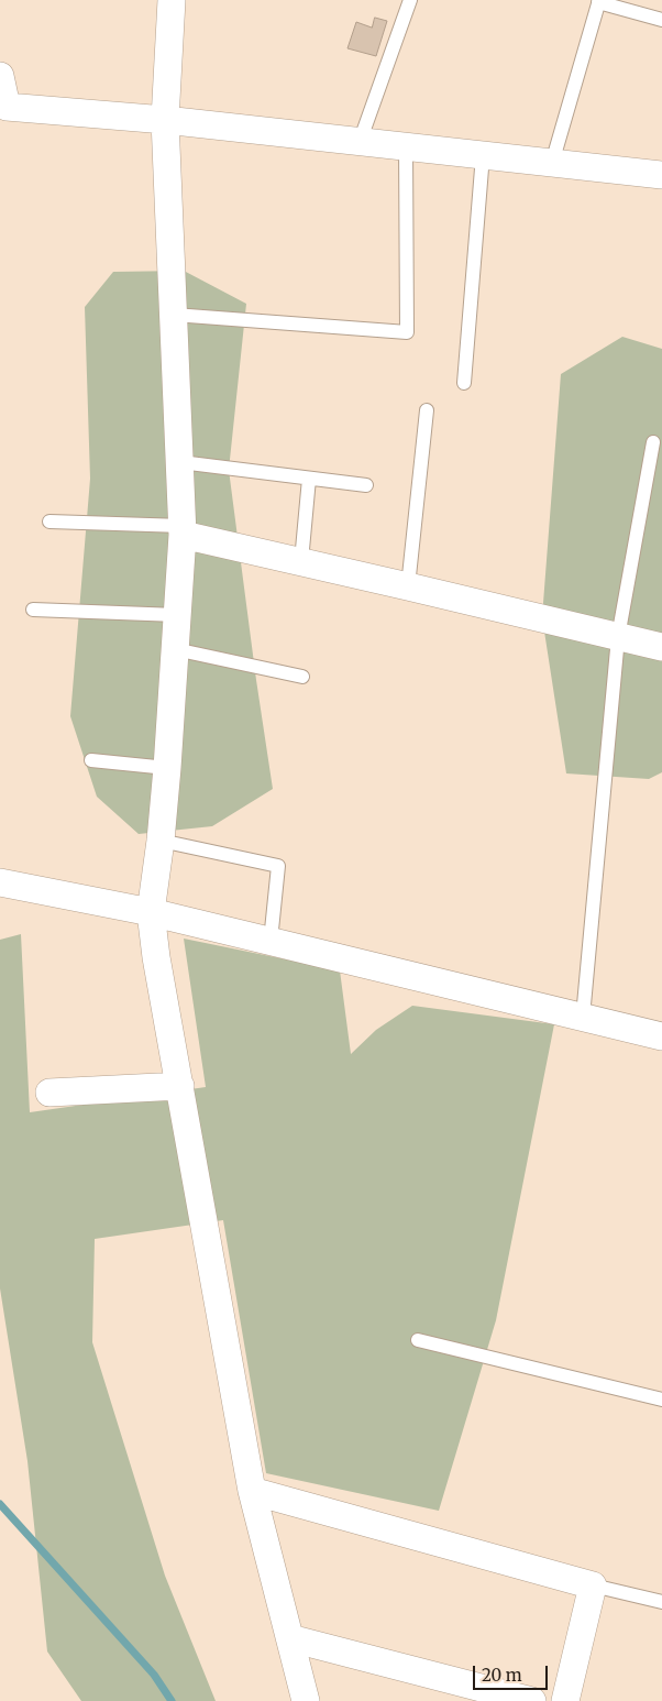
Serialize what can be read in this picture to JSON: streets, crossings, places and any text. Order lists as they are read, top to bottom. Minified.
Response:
{"scale_bar":"20 m"}
